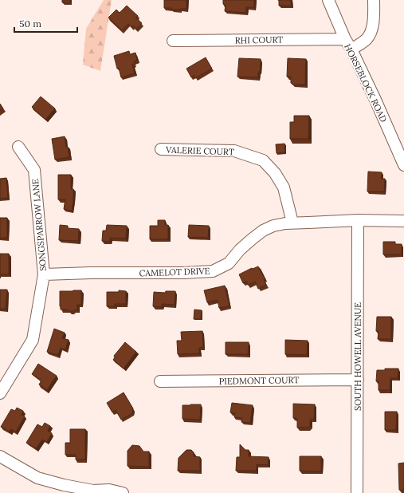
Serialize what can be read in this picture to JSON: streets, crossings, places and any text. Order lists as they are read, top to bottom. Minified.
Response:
{"streets":{"street":["RHI COURT","HORSEBLOCK ROAD","VALERIE COURT","SONGSPARROW LANE","CAMELOT DRIVE","SOUTH HOWELL AVENUE","PIEDMONT COURT"]},"crossings":[["RHI COURT","HORSEBLOCK ROAD"],["VALERIE COURT","CAMELOT DRIVE"],["SONGSPARROW LANE","CAMELOT DRIVE"],["CAMELOT DRIVE","SOUTH HOWELL AVENUE"],["SOUTH HOWELL AVENUE","PIEDMONT COURT"]],"scale_bar":"50 m"}
